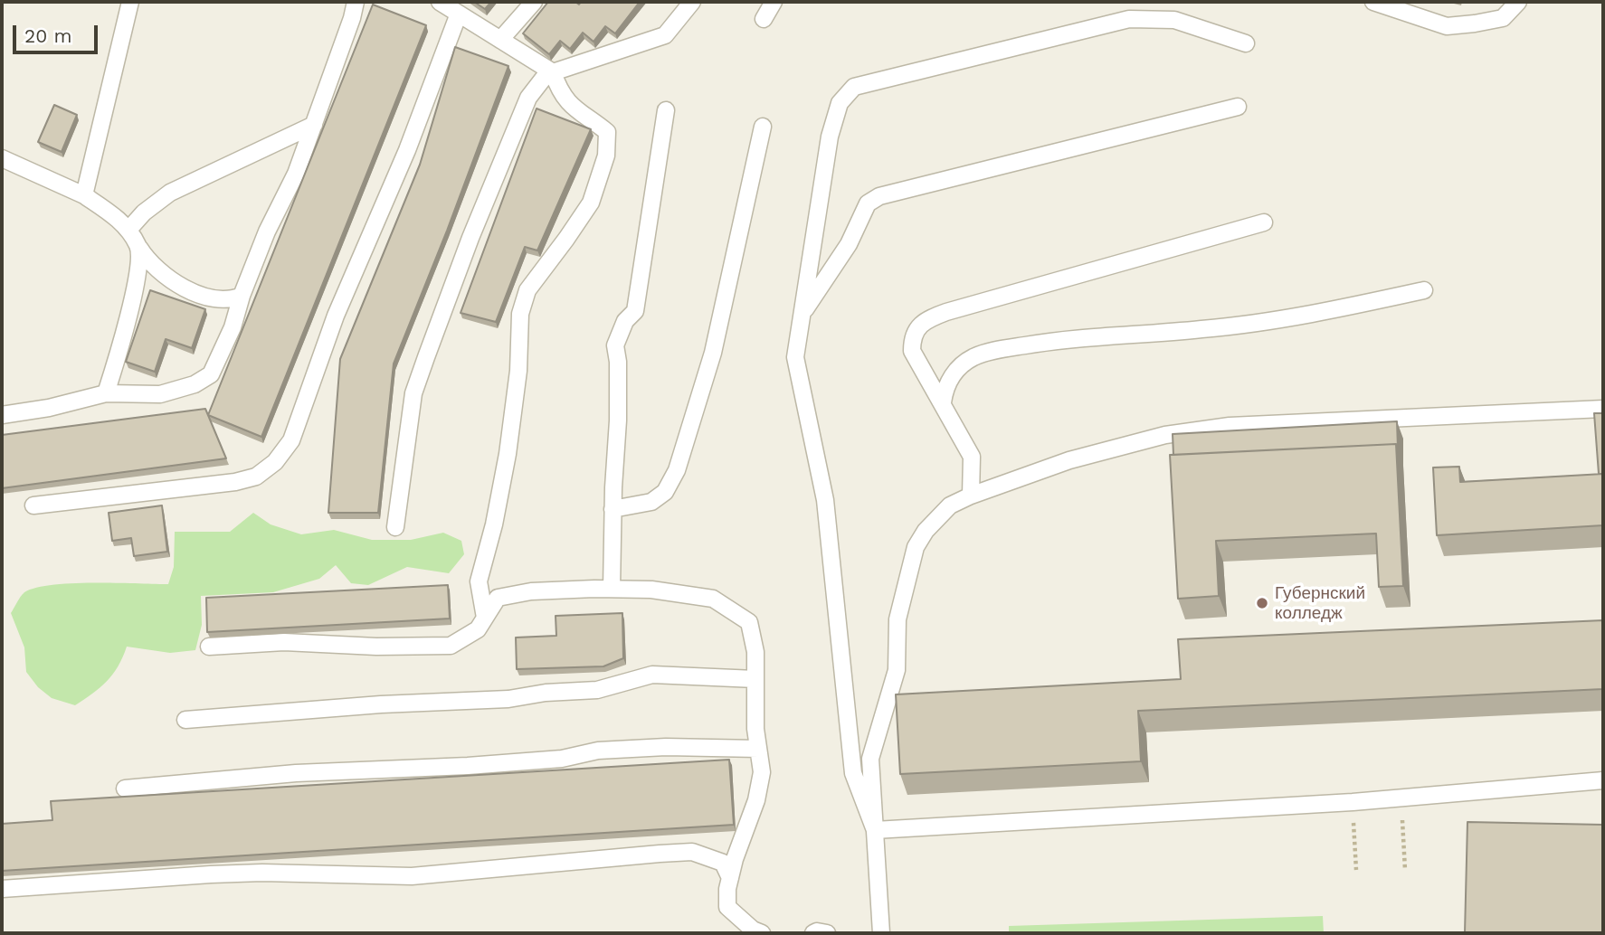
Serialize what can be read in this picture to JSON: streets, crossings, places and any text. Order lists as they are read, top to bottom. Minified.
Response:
{"places":["Губернский колледж"],"scale_bar":"20 m"}
